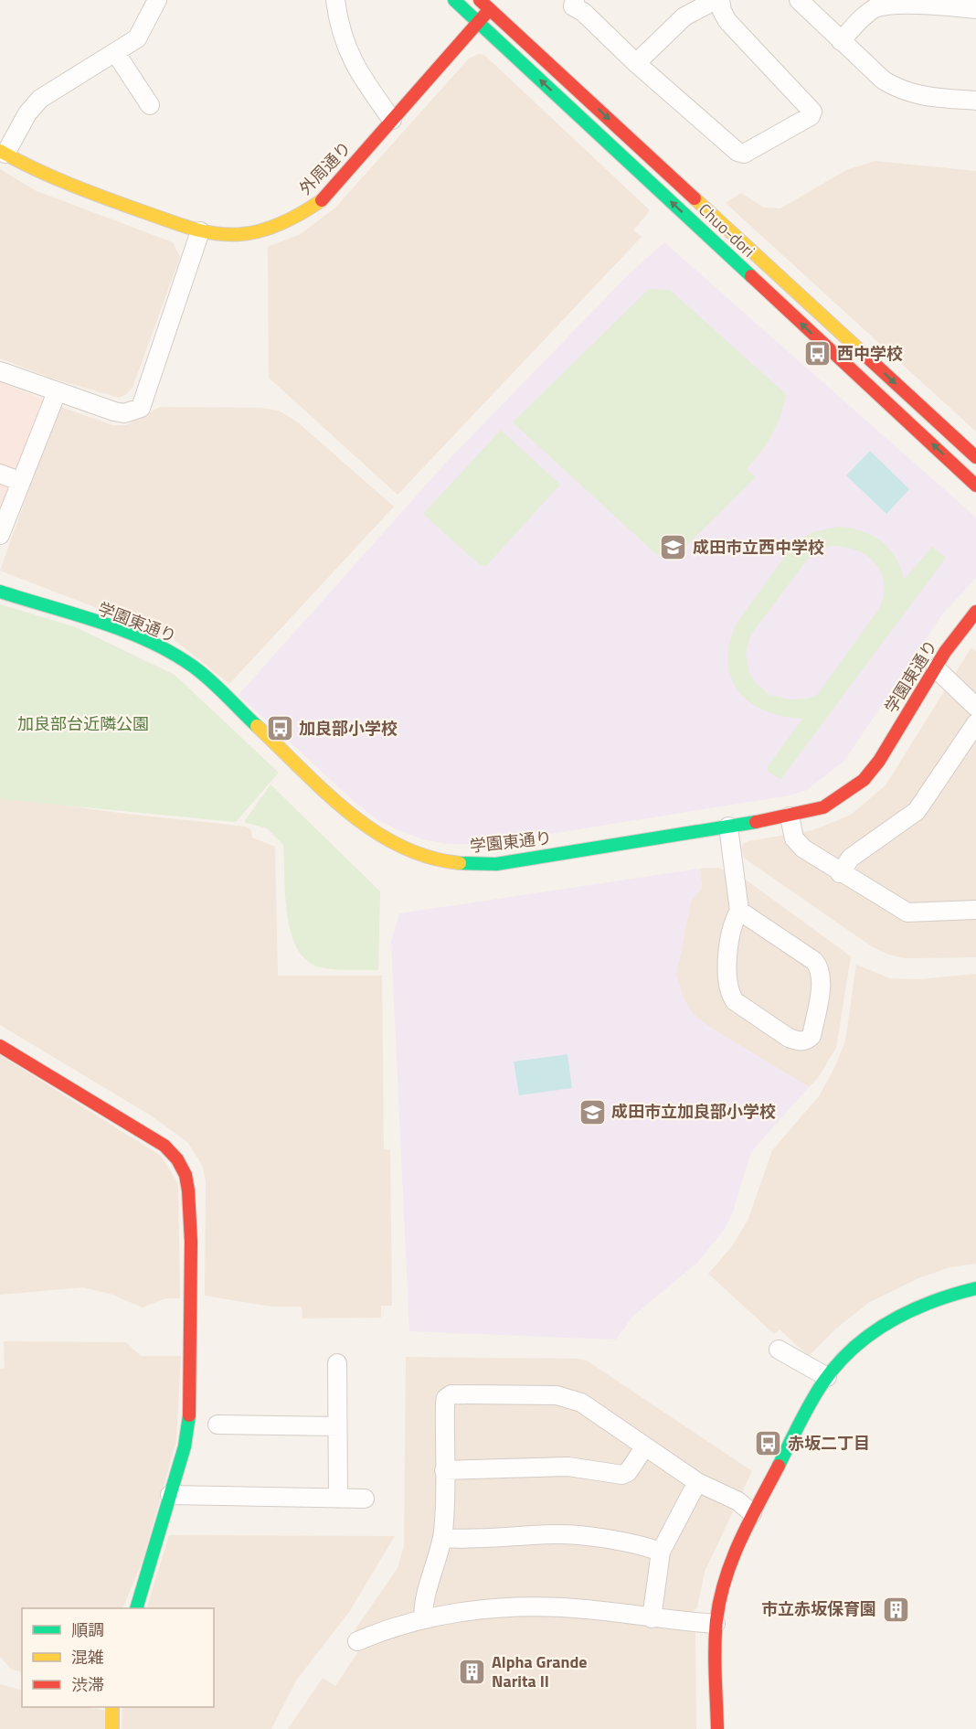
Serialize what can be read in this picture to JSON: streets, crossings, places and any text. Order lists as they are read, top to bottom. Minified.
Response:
{"streets":{"street":["外周通り","Chuo-dori","学園東通り"]},"crossings":[["外周通り","Chuo-dori"]],"parks":["加良部台近隣公園"],"places":{"bus stop":["西中学校","加良部小学校","赤坂二丁目"],"school or university":["成田市立西中学校","成田市立加良部小学校"],"building":["市立赤坂保育園","Alpha Grande Narita II"]},"legend":["順調","混雑","渋滞"]}
